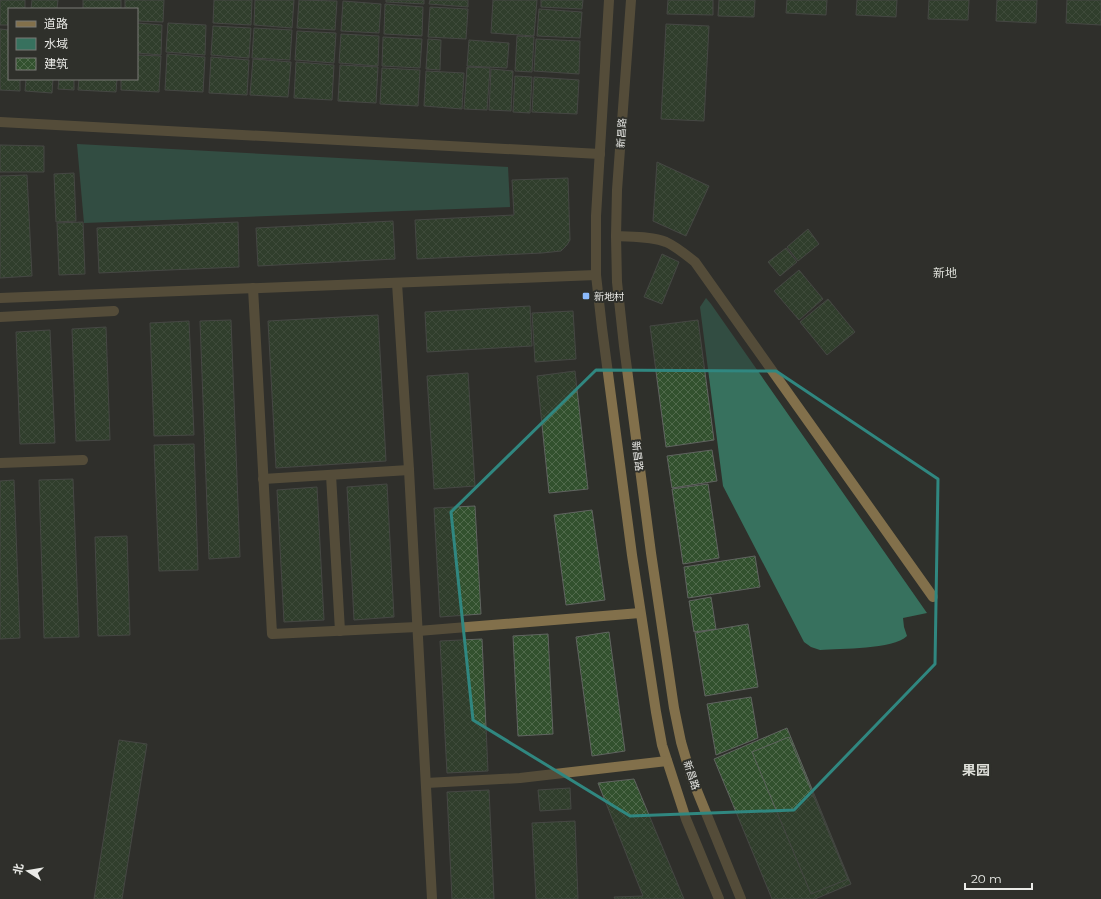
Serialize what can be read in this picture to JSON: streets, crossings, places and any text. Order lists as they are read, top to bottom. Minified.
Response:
{"streets":{"street":["新昌路"]},"districts":["新地","果园"],"places":{"transit":["新地村"]},"legend":["道路","水域","建筑"],"scale_bar":"20 m","north":"left"}
